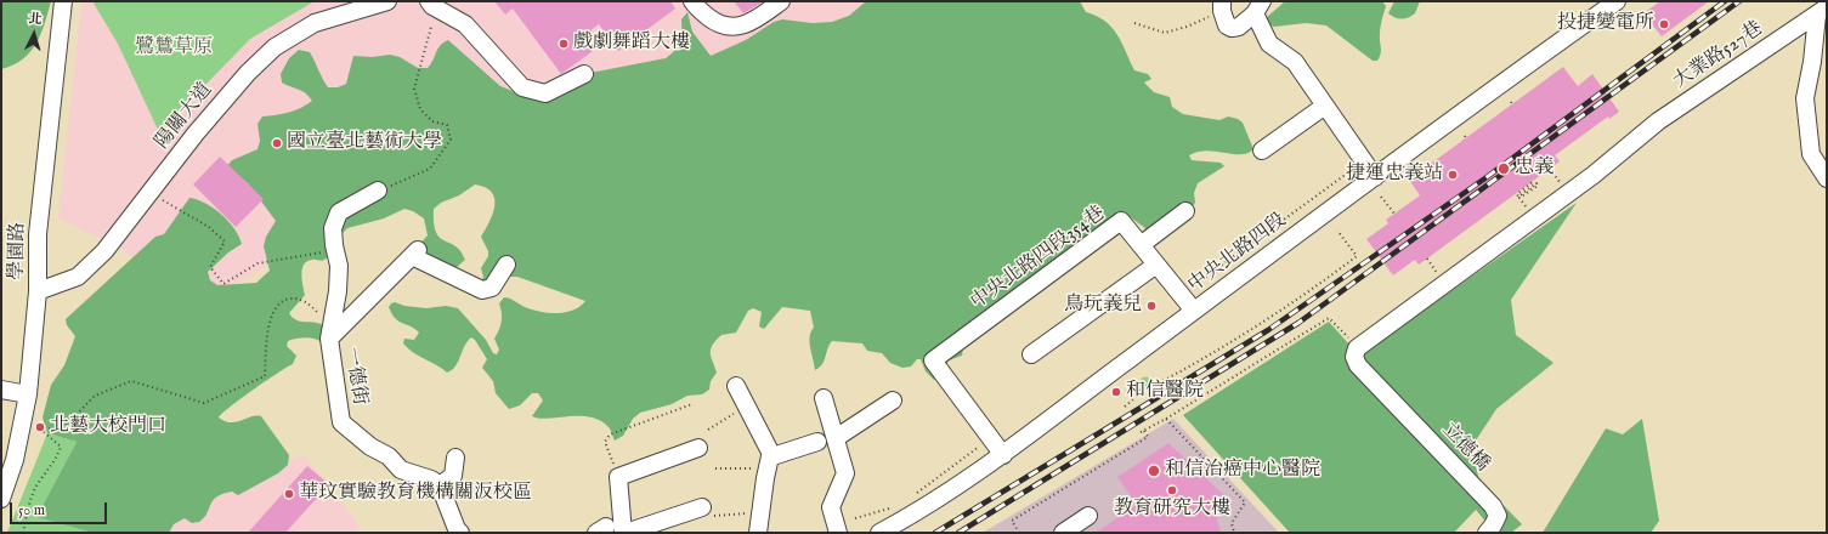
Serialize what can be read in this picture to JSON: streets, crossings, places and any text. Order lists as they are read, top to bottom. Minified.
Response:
{"streets":{"street":["大業路527巷","陽關大道","學園路","中央北路四段","中央北路四段354巷","一德街","立德橋"]},"crossings":[["大業路527巷","立德橋"],["陽關大道","學園路"],["中央北路四段","中央北路四段354巷"]],"parks":["鷺鷥草原"],"places":["投捷變電所","戲劇舞蹈大樓","國立臺北藝術大學","忠義","捷運忠義站","鳥玩義兒","和信醫院","北藝大校門口","和信治癌中心醫院","教育研究大樓","華玟實驗教育機構關汳校區"],"scale_bar":"50 m","north":"top"}
